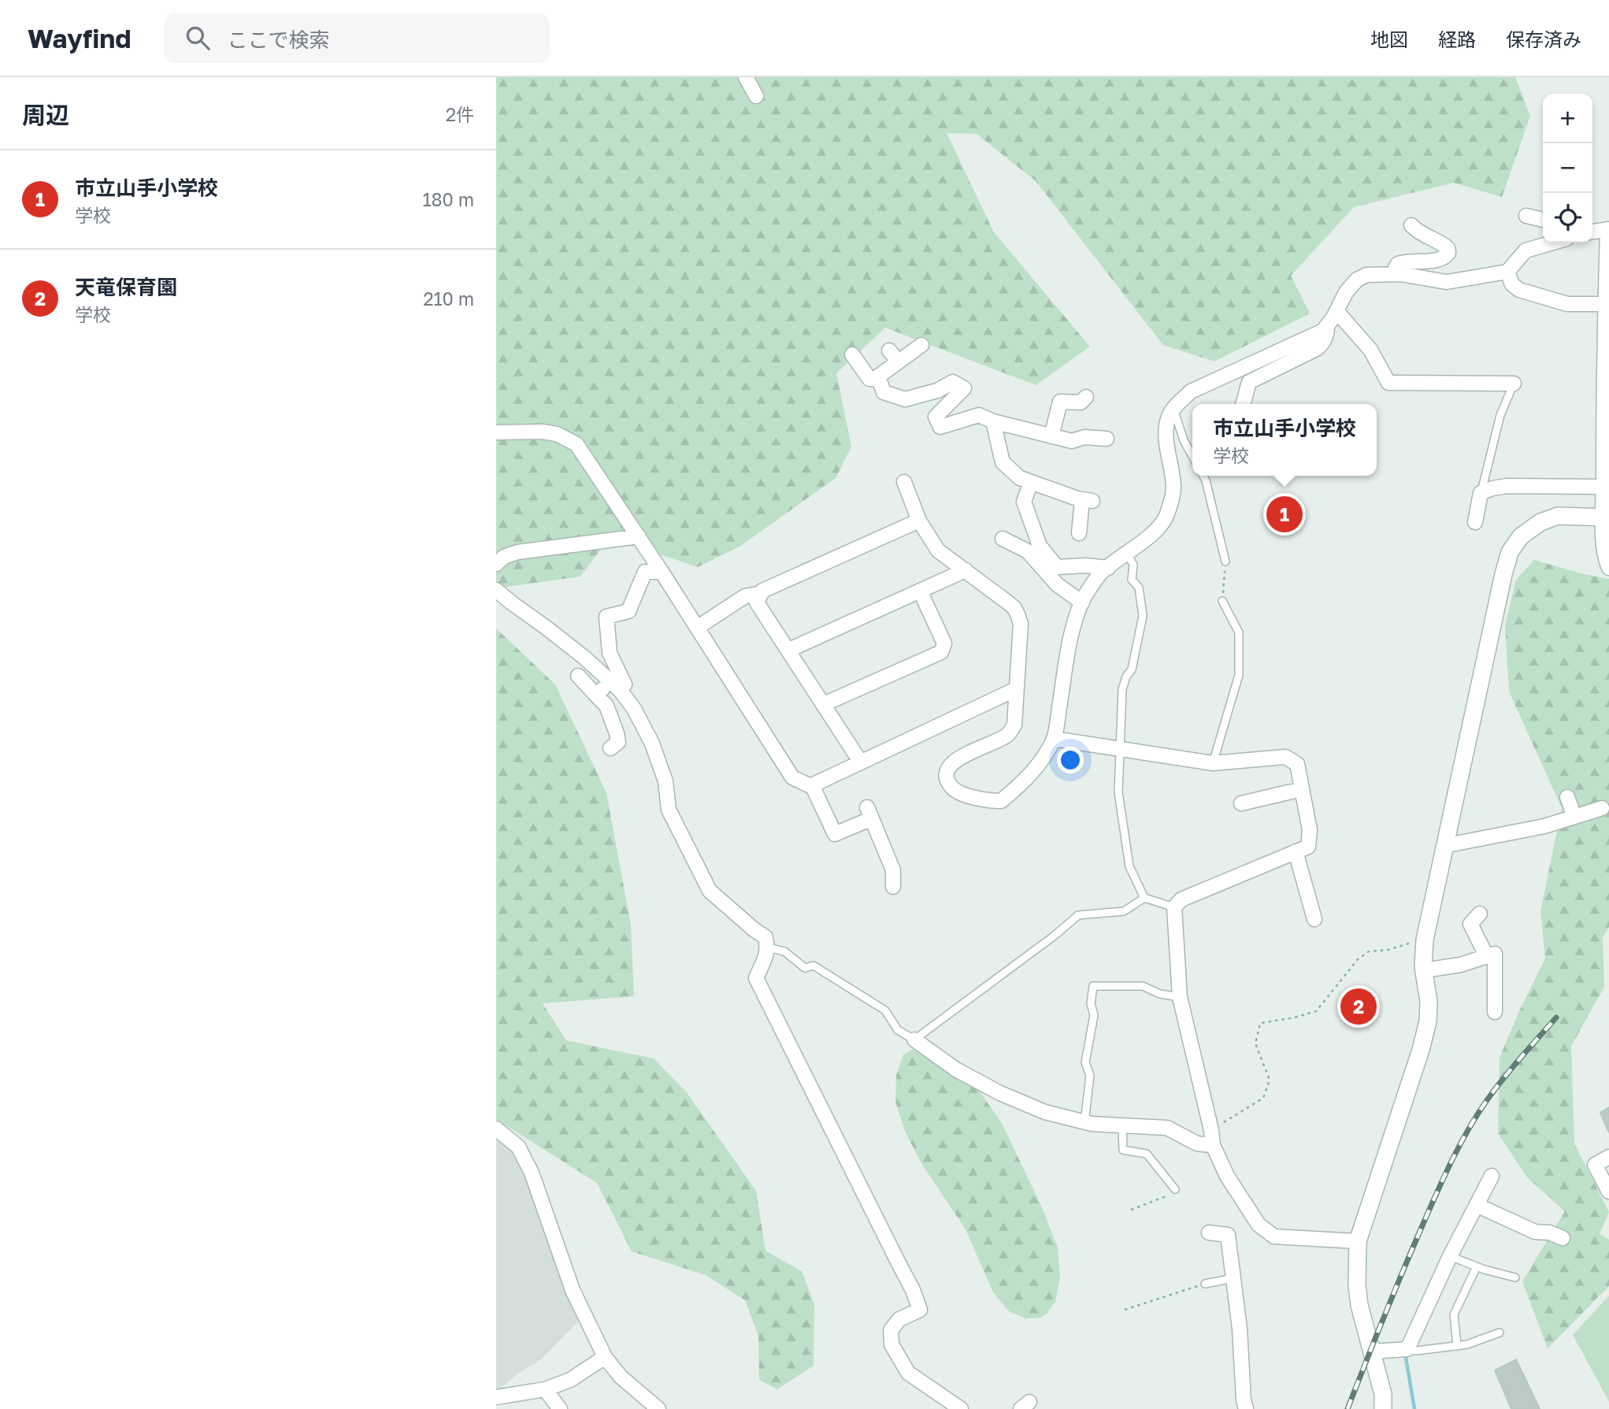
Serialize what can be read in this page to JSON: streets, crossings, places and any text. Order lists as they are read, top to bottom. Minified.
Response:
{"page":{"header":"Wayfind","search":"ここで検索","nav":["地図","経路","保存済み"],"heading":["周辺","2件"],"map_buttons":["+","−"],"list":[{"mark":"1","name":"市立山手小学校","note":"学校","value":"180 m"},{"mark":"2","name":"天竜保育園","note":"学校","value":"210 m"}],"popup":["市立山手小学校","学校"],"pins":["1","2"]}}
